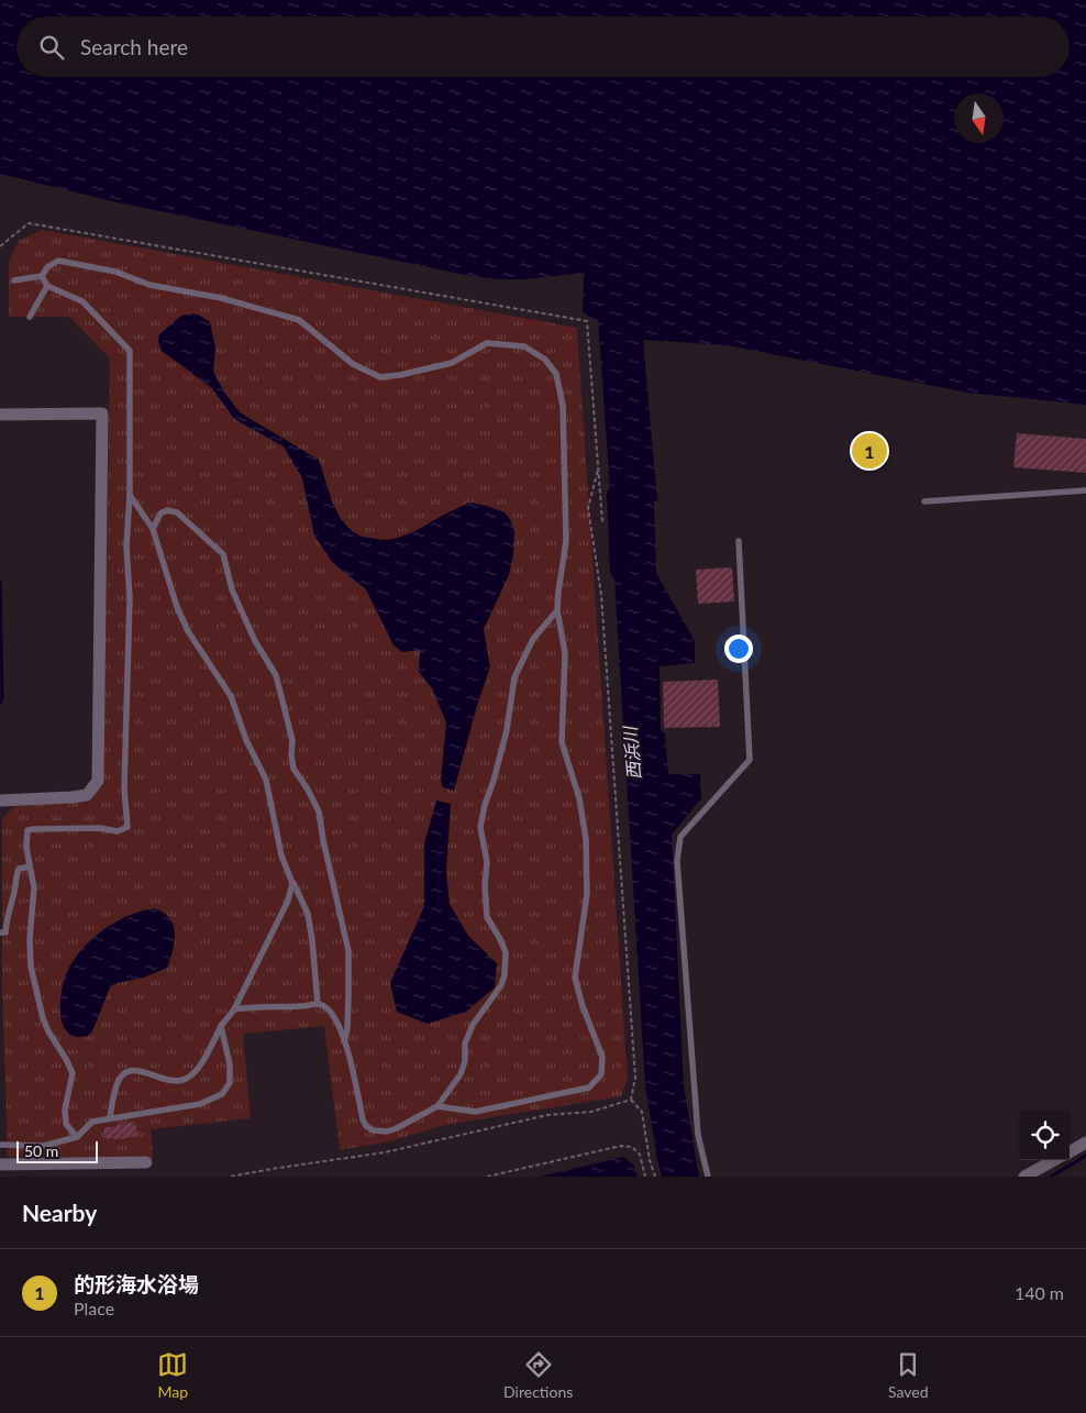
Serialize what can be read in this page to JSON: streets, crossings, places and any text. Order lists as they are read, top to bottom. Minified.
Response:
{"water":["西浜川"],"scale_bar":"50 m","north":"bottom","page":{"search":"Search here","pins":"1","scale":"50 m","heading":"Nearby","list":[{"mark":"1","name":"的形海水浴場","note":"Place","value":"140 m"}],"nav":["Map","Directions","Saved"]}}
